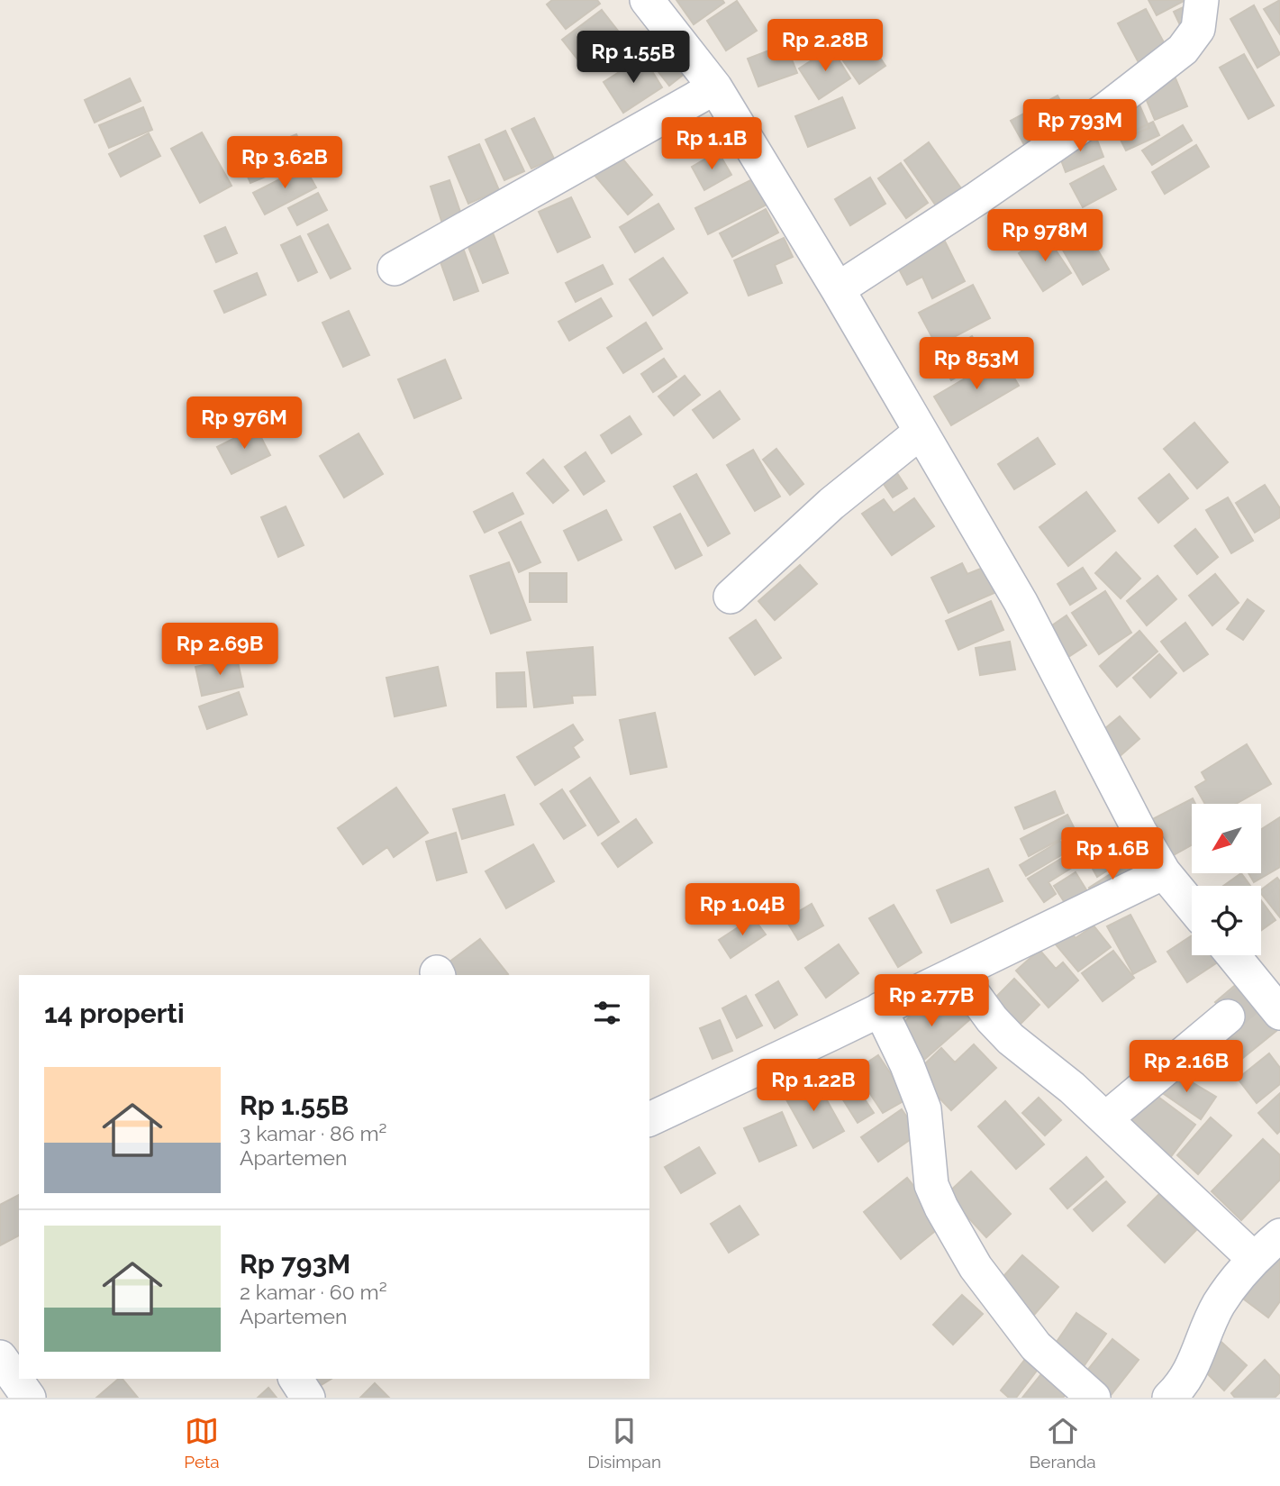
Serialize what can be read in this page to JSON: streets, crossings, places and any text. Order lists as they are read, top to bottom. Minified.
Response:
{"north":"bottom left","page":{"price":["Rp 2.28B","Rp 1.55B","Rp 793M","Rp 1.1B","Rp 3.62B","Rp 978M","Rp 853M","Rp 976M","Rp 2.69B","Rp 1.6B","Rp 1.04B","Rp 2.77B","Rp 2.16B","Rp 1.22B"],"heading":"14 properti","list":[{"name":"Rp 1.55B","note":"3 kamar · 86 m² · Apartemen"},{"name":"Rp 793M","note":"2 kamar · 60 m² · Apartemen"}],"tabs":["Peta","Disimpan","Beranda"]}}
